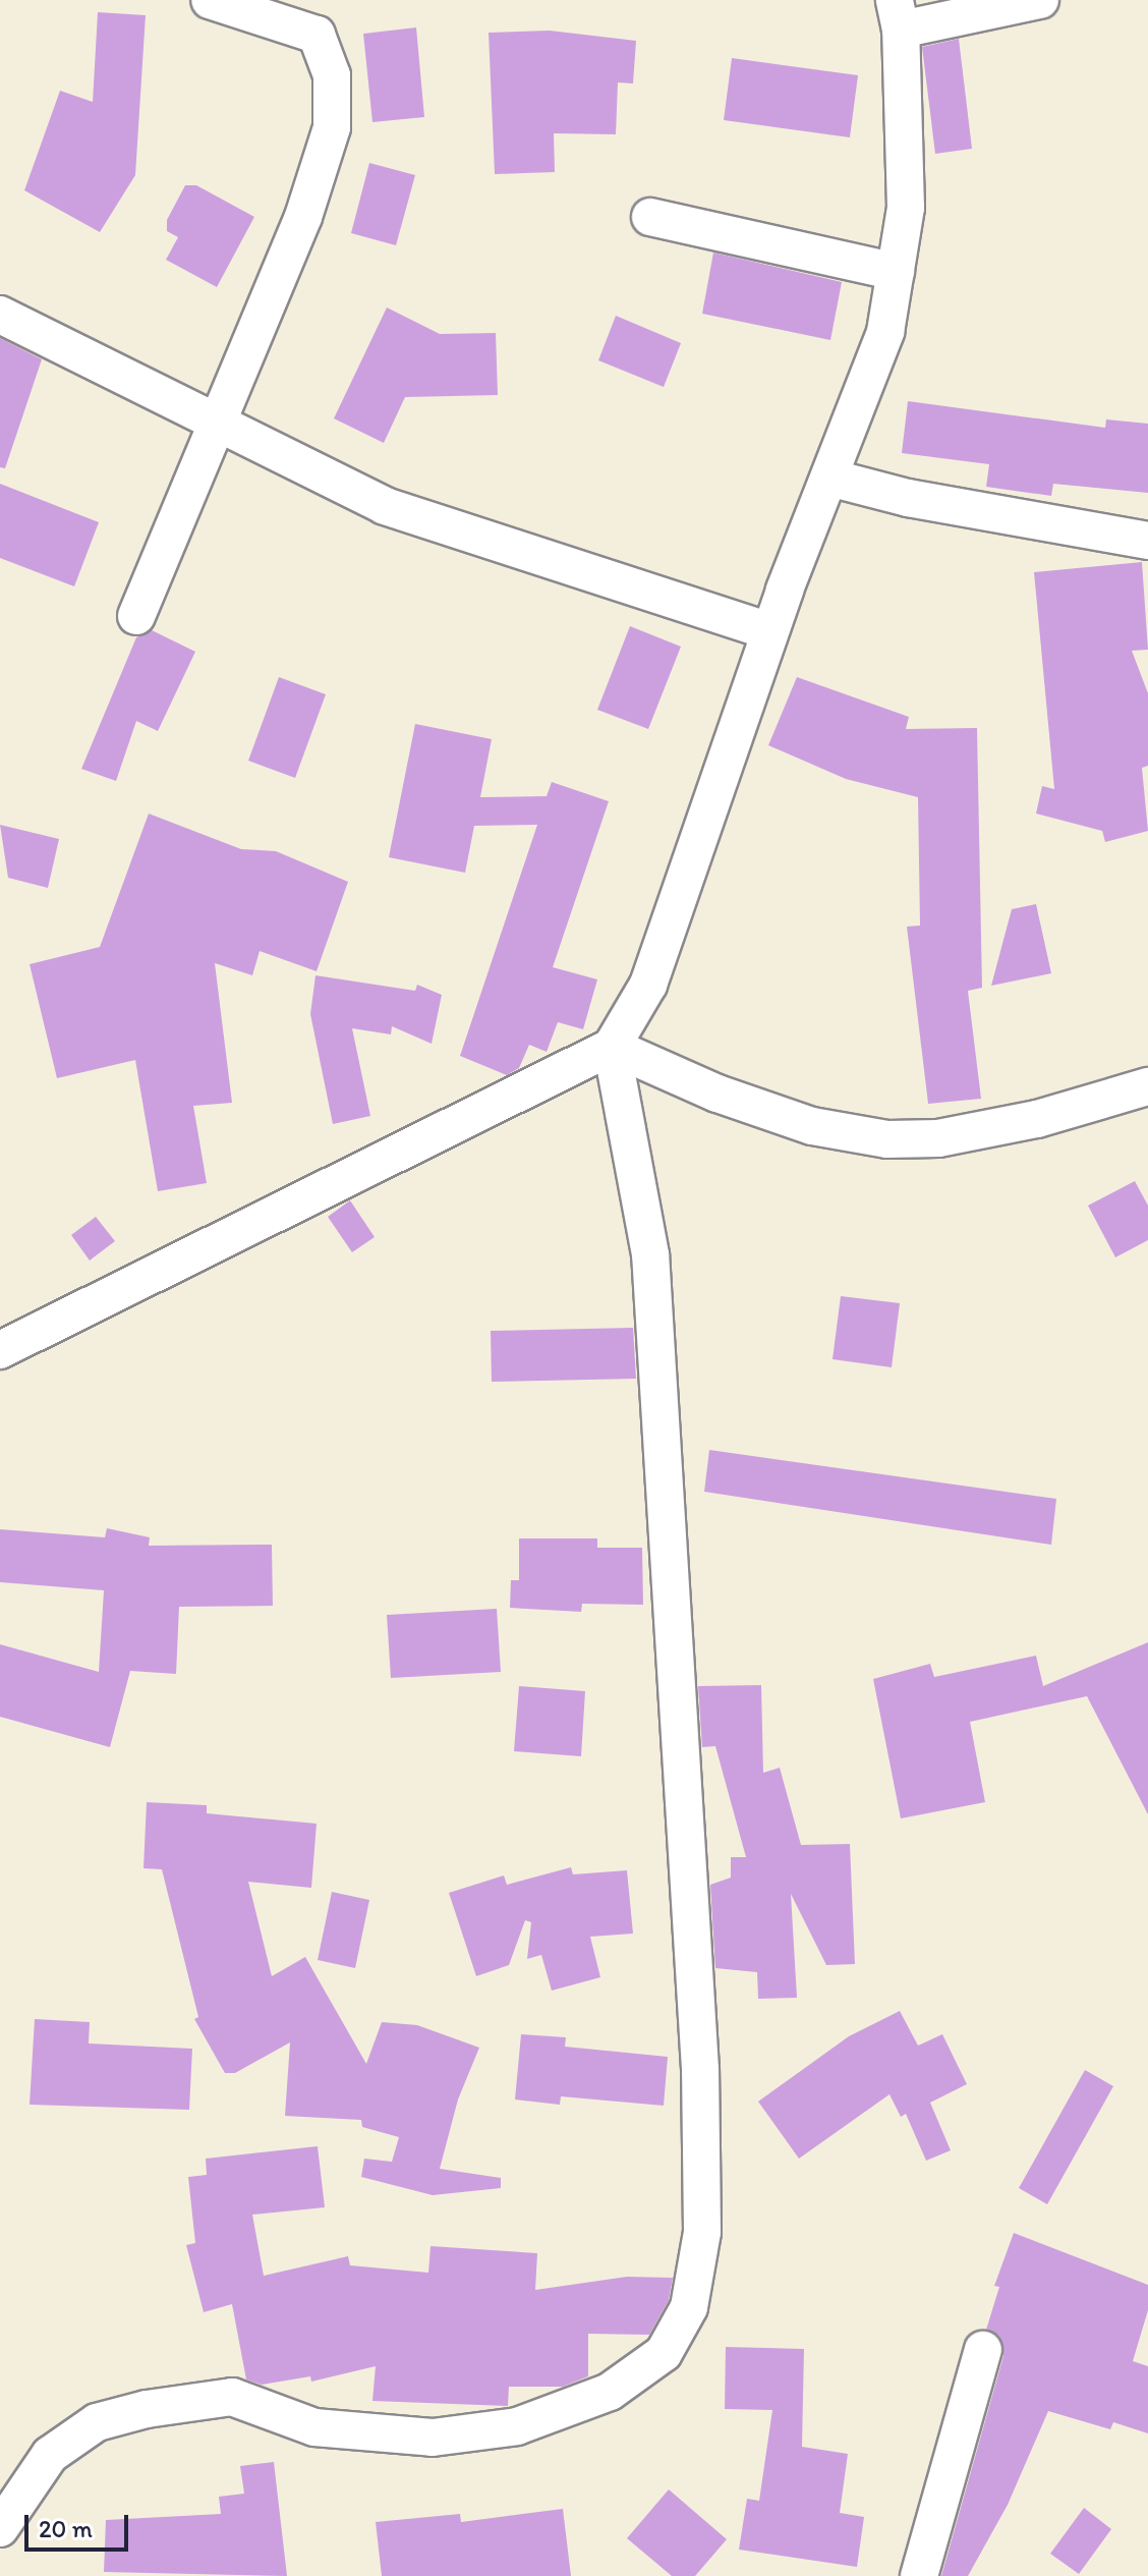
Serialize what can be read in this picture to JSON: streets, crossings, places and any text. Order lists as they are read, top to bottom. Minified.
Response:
{"scale_bar":"20 m"}
